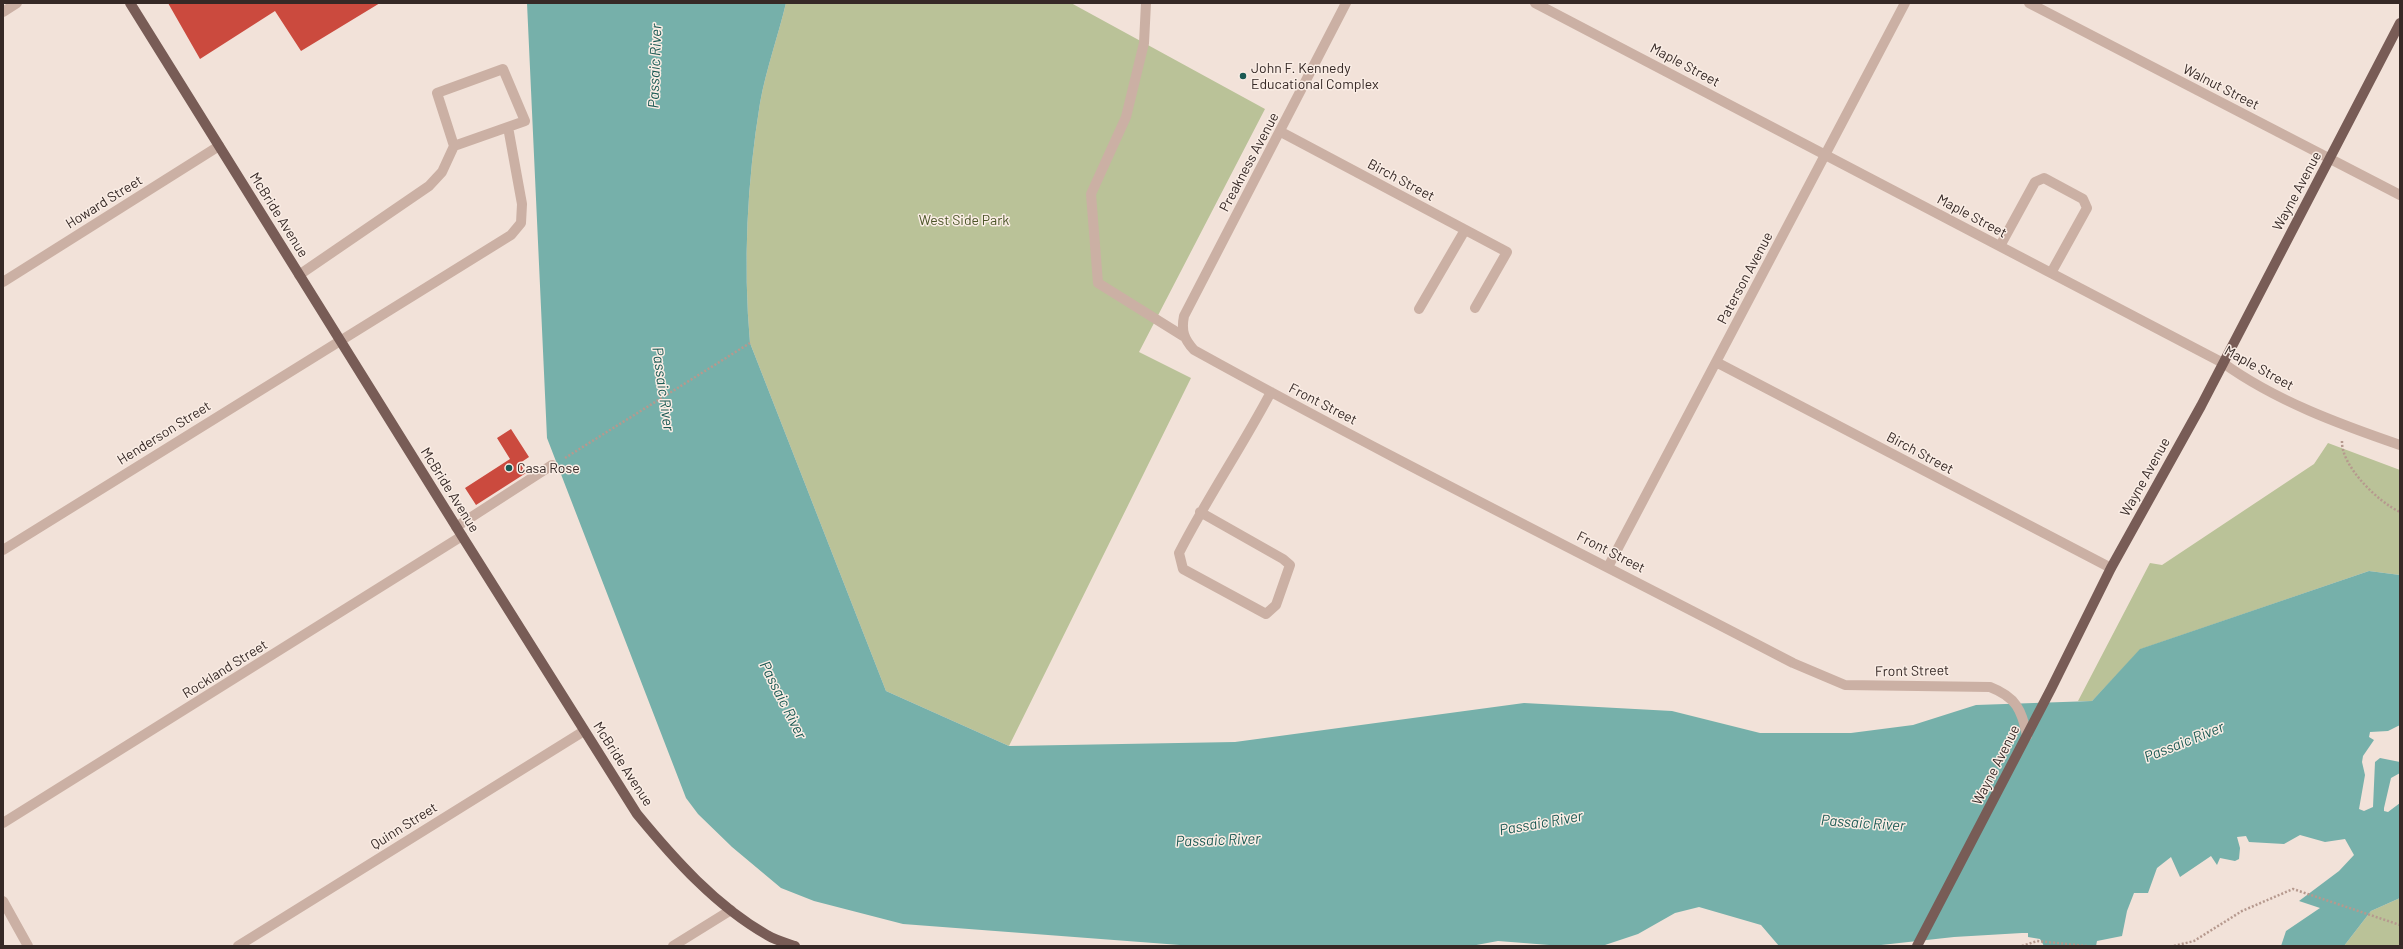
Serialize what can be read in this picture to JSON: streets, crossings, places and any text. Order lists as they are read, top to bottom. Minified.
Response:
{"streets":{"main road":["Wayne Avenue","McBride Avenue"],"street":["Maple Street","Walnut Street","Preakness Avenue","Birch Street","Howard Street","Paterson Avenue","Front Street","Henderson Street","Rockland Street","Quinn Street"]},"crossings":[["Maple Street","Wayne Avenue"],["Maple Street","Paterson Avenue"],["Walnut Street","Wayne Avenue"],["Preakness Avenue","Birch Street"],["Preakness Avenue","Front Street"],["Birch Street","Wayne Avenue"],["Birch Street","Paterson Avenue"],["Wayne Avenue","Front Street"],["Howard Street","McBride Avenue"],["McBride Avenue","Henderson Street"],["McBride Avenue","Rockland Street"],["McBride Avenue","Quinn Street"],["Paterson Avenue","Front Street"]],"water":["Passaic River"],"parks":["West Side Park"],"places":["John F. Kennedy Educational Complex","Casa Rose"]}
